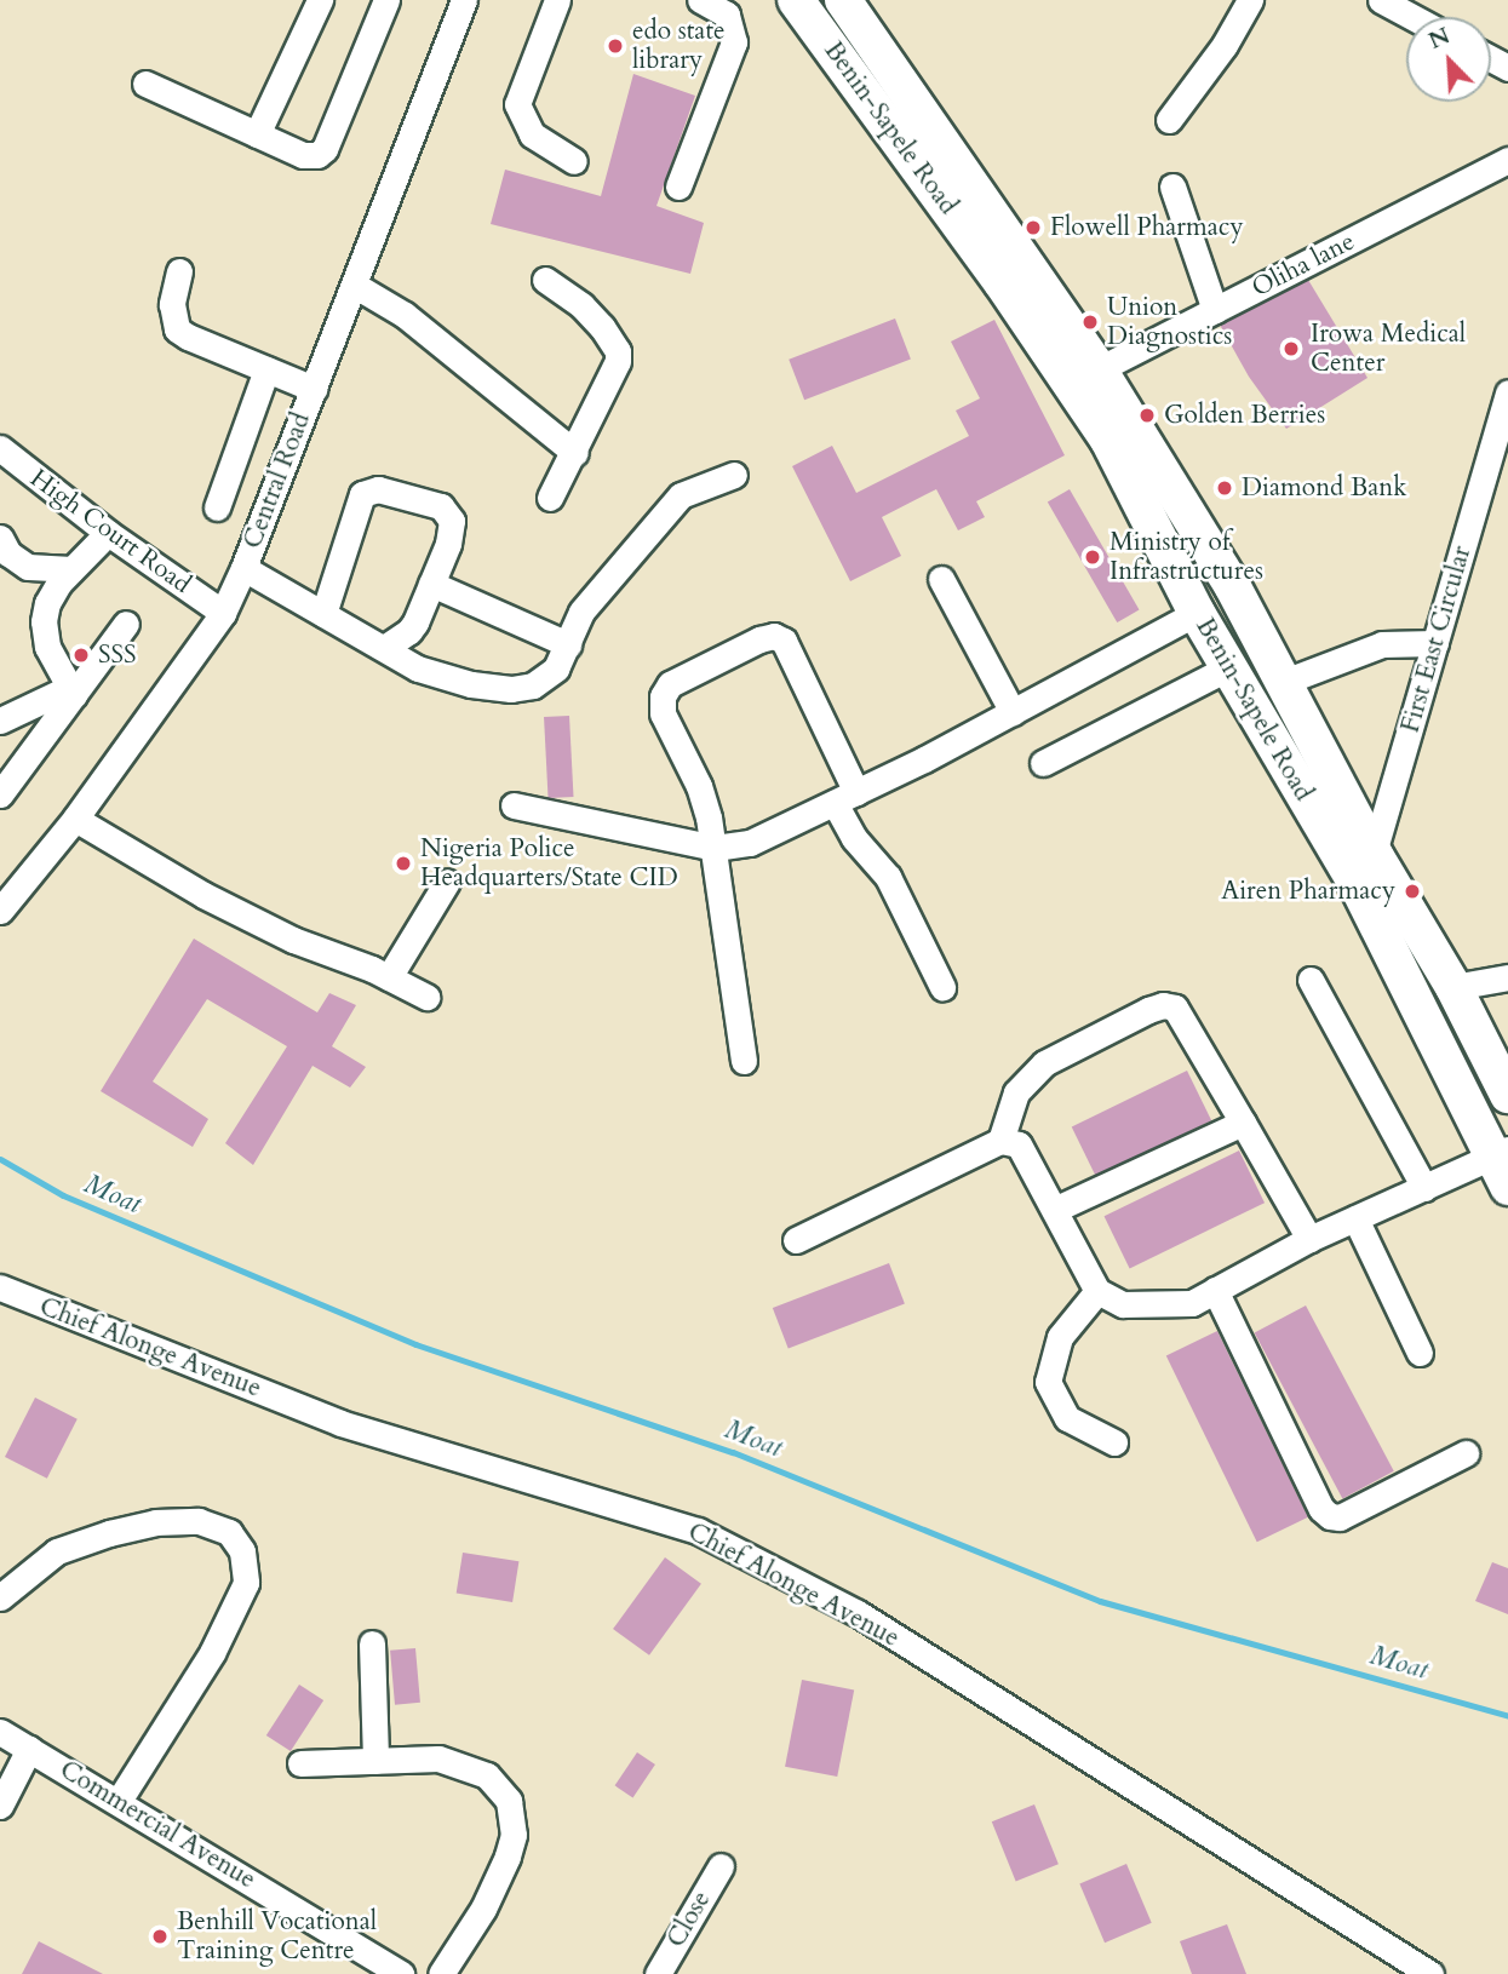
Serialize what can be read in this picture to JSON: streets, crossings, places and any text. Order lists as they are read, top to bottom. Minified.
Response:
{"streets":{"highway":["Benin-Sapele Road"],"street":["Oliha lane","Central Road","High Court Road","First East Circular","Chief Alonge Avenue","Commercial Avenue","Close"]},"crossings":[["Benin-Sapele Road","Oliha lane"],["Benin-Sapele Road","First East Circular"],["Central Road","High Court Road"]],"water":["Moat"],"places":["edo state library","Flowell Pharmacy","Union Diagnostics","Irowa Medical Center","Golden Berries","Diamond Bank","Ministry of Infrastructures","SSS","Nigeria Police Headquarters/State CID","Airen Pharmacy","Benhill Vocational Training Centre"],"north":"top left"}
